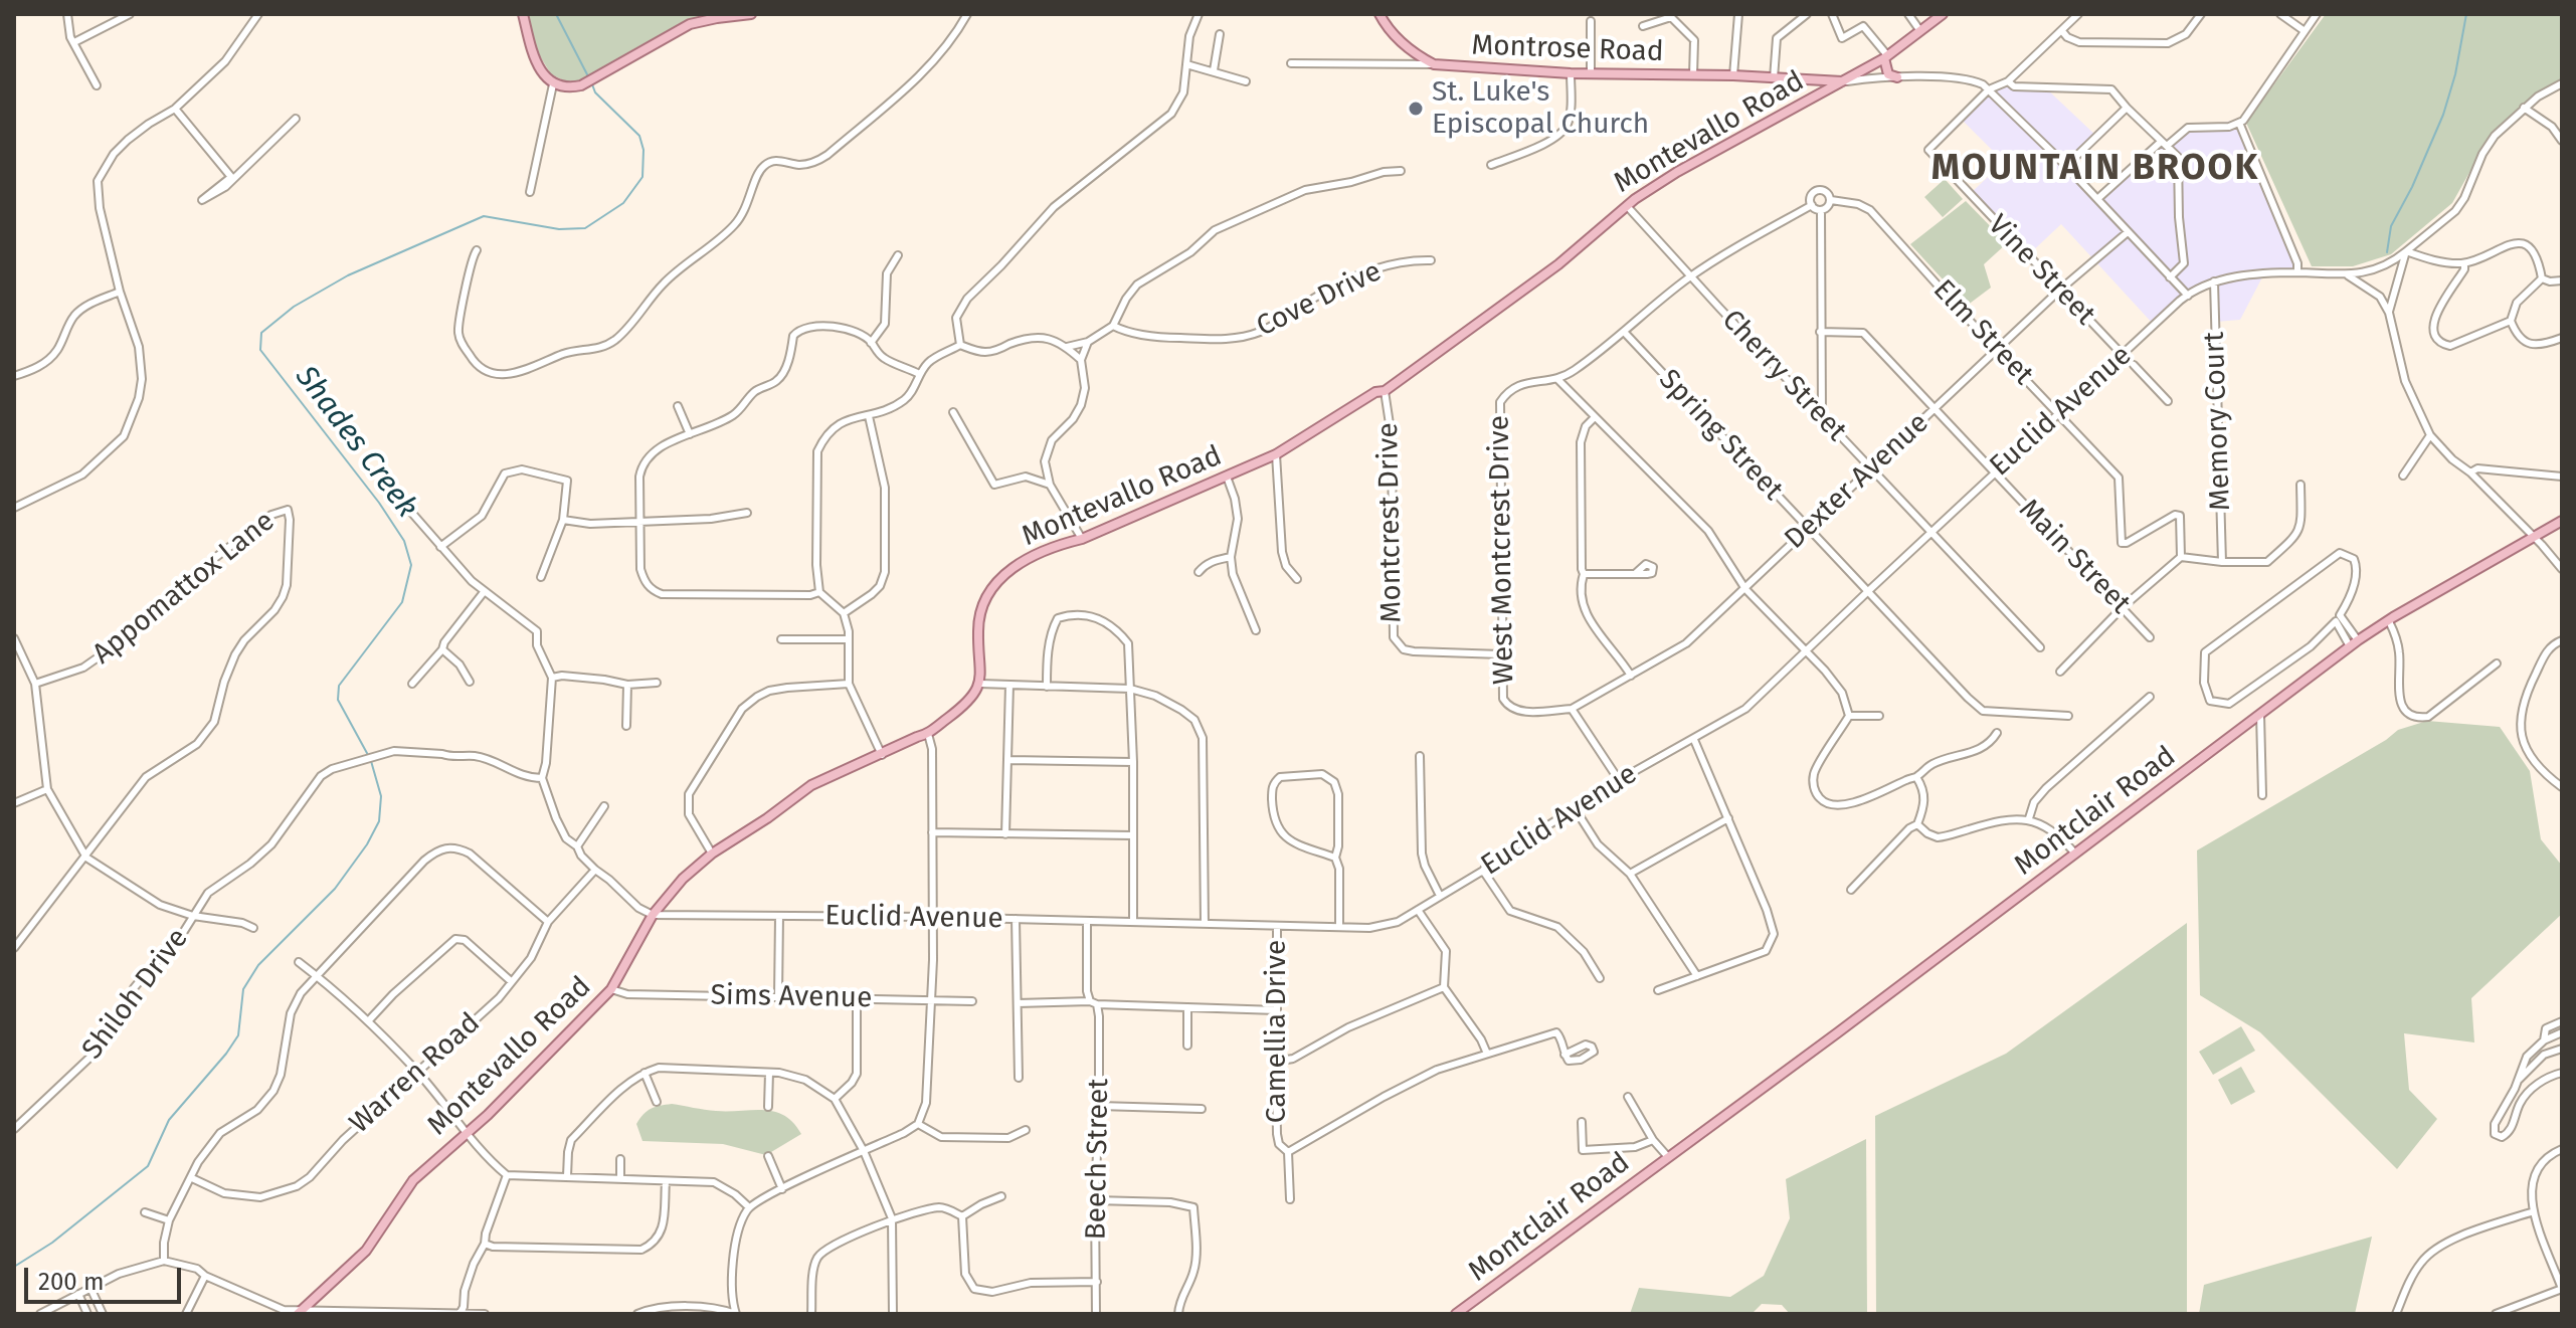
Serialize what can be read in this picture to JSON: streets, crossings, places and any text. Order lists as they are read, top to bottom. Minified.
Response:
{"streets":{"main road":["Montrose Road","Montevallo Road","Montclair Road"],"street":["Vine Street","Cove Drive","Elm Street","Cherry Street","Euclid Avenue","Memory Court","Spring Street","Dexter Avenue","Montcrest Drive","West Montcrest Drive","Main Street","Appomattox Lane","Shiloh Drive","Sims Avenue","Camellia Drive","Warren Road","Beech Street"]},"crossings":[["Montrose Road","Montevallo Road"],["Montevallo Road","Cherry Street"],["Montevallo Road","Euclid Avenue"],["Montevallo Road","Montcrest Drive"],["Montevallo Road","Sims Avenue"],["Vine Street","Euclid Avenue"],["Vine Street","Dexter Avenue"],["Elm Street","Euclid Avenue"],["Elm Street","Dexter Avenue"],["Cherry Street","Euclid Avenue"],["Cherry Street","Dexter Avenue"],["Euclid Avenue","Memory Court"],["Euclid Avenue","Spring Street"],["Euclid Avenue","Main Street"],["Euclid Avenue","Camellia Drive"],["Euclid Avenue","Beech Street"],["Spring Street","Dexter Avenue"],["Dexter Avenue","West Montcrest Drive"],["Dexter Avenue","Main Street"],["Montcrest Drive","West Montcrest Drive"]],"districts":["MOUNTAIN BROOK"],"water":["Shades Creek"],"places":["St. Luke's Episcopal Church"],"scale_bar":"200 m"}
